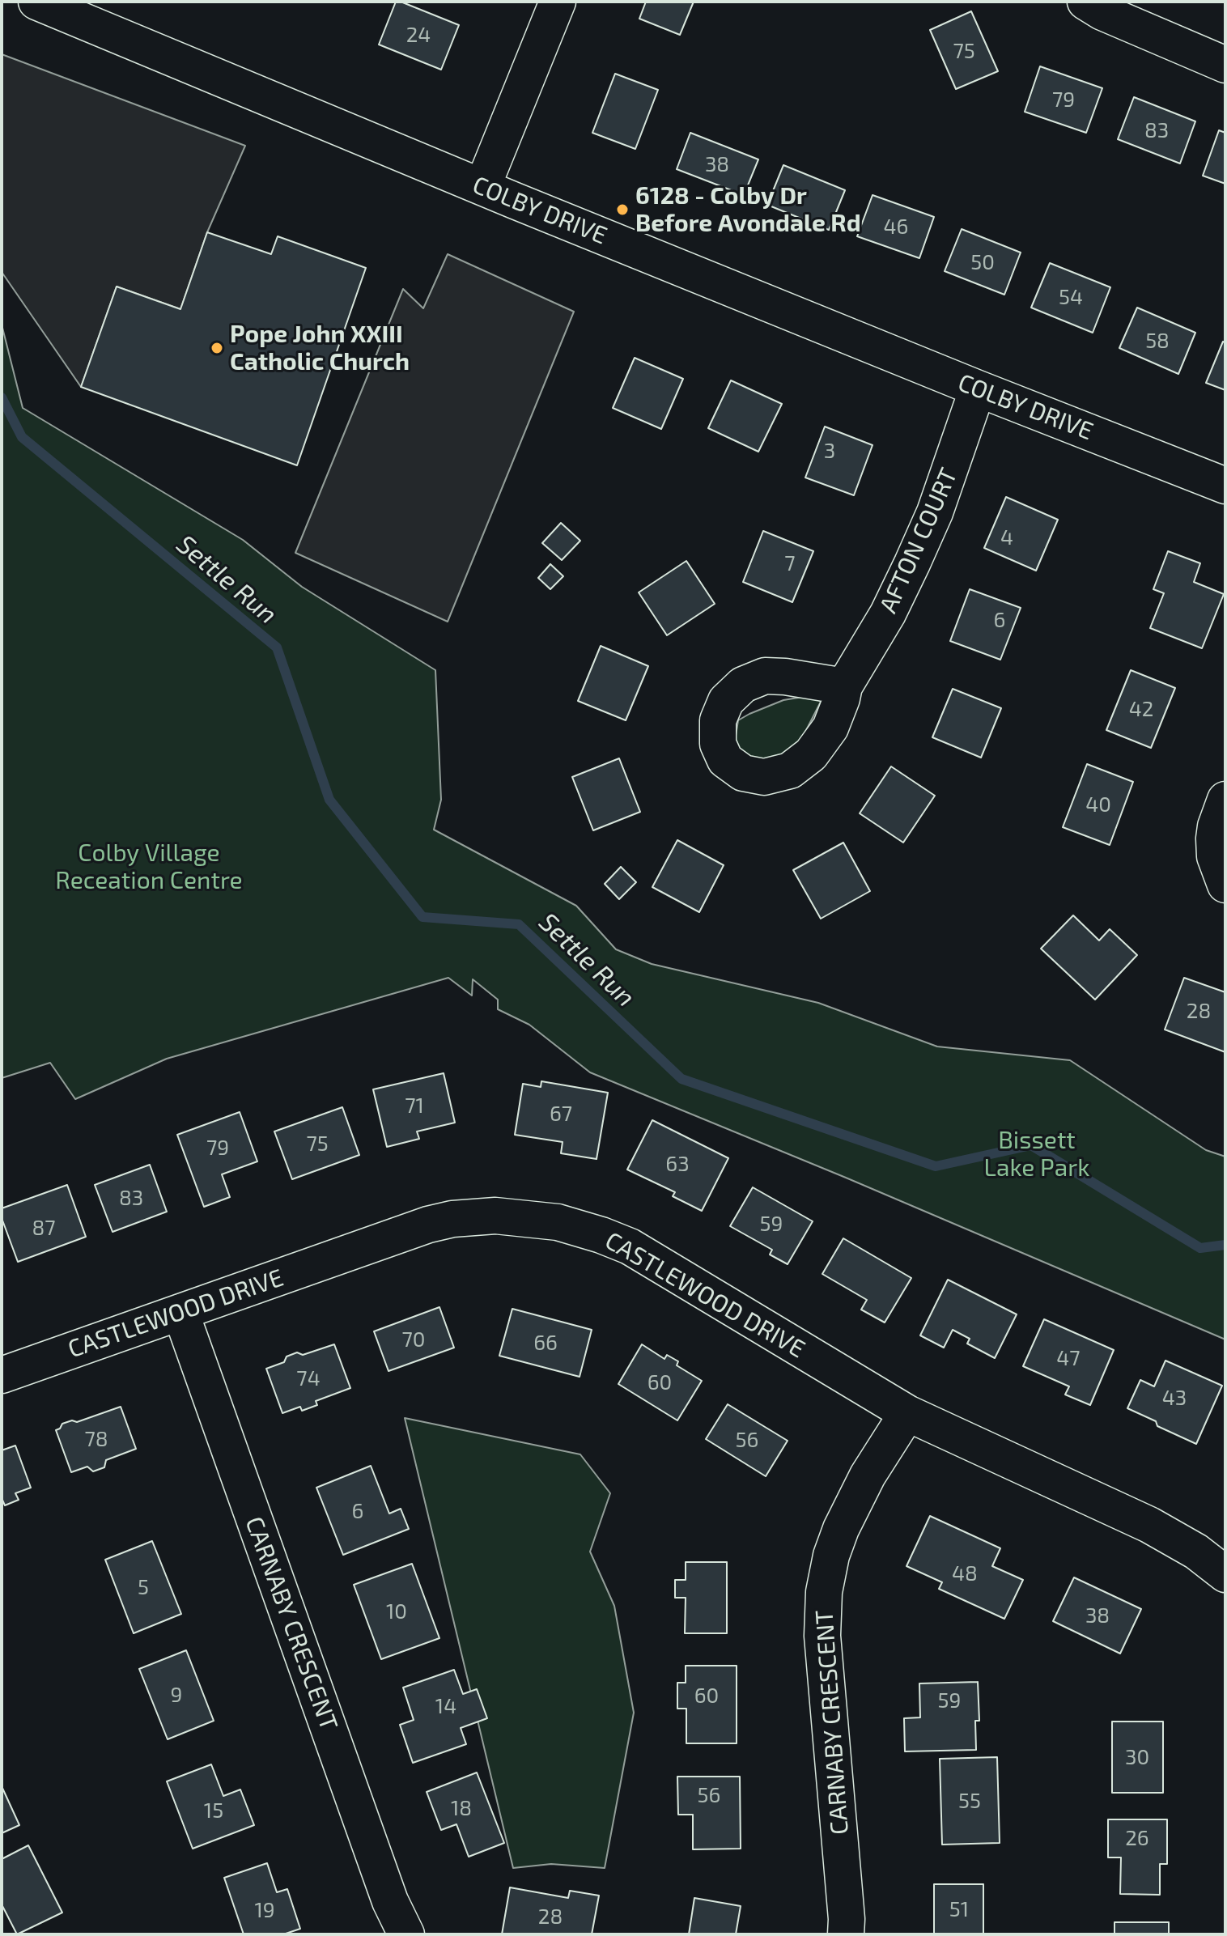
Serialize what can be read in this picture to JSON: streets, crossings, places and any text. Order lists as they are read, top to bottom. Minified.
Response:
{"streets":{"street":["COLBY DRIVE","AFTON COURT","CASTLEWOOD DRIVE","CARNABY CRESCENT"]},"crossings":[["COLBY DRIVE","AFTON COURT"],["CASTLEWOOD DRIVE","CARNABY CRESCENT"]],"water":["Settle Run"],"parks":["Colby Village Receation Centre","Bissett Lake Park"],"places":["6128 - Colby Dr Before Avondale Rd","Pope John XXIII Catholic Church"],"house_numbers":["24","75","79","83","38","46","50","54","58","3","4","7","6","42","40","28","71","67","75","79","63","83","59","87","70","66","47","74","60","43","78","56","6","48","5","10","38","9","60","59","14","30","56","55","18","15","26","51","19","28"]}
